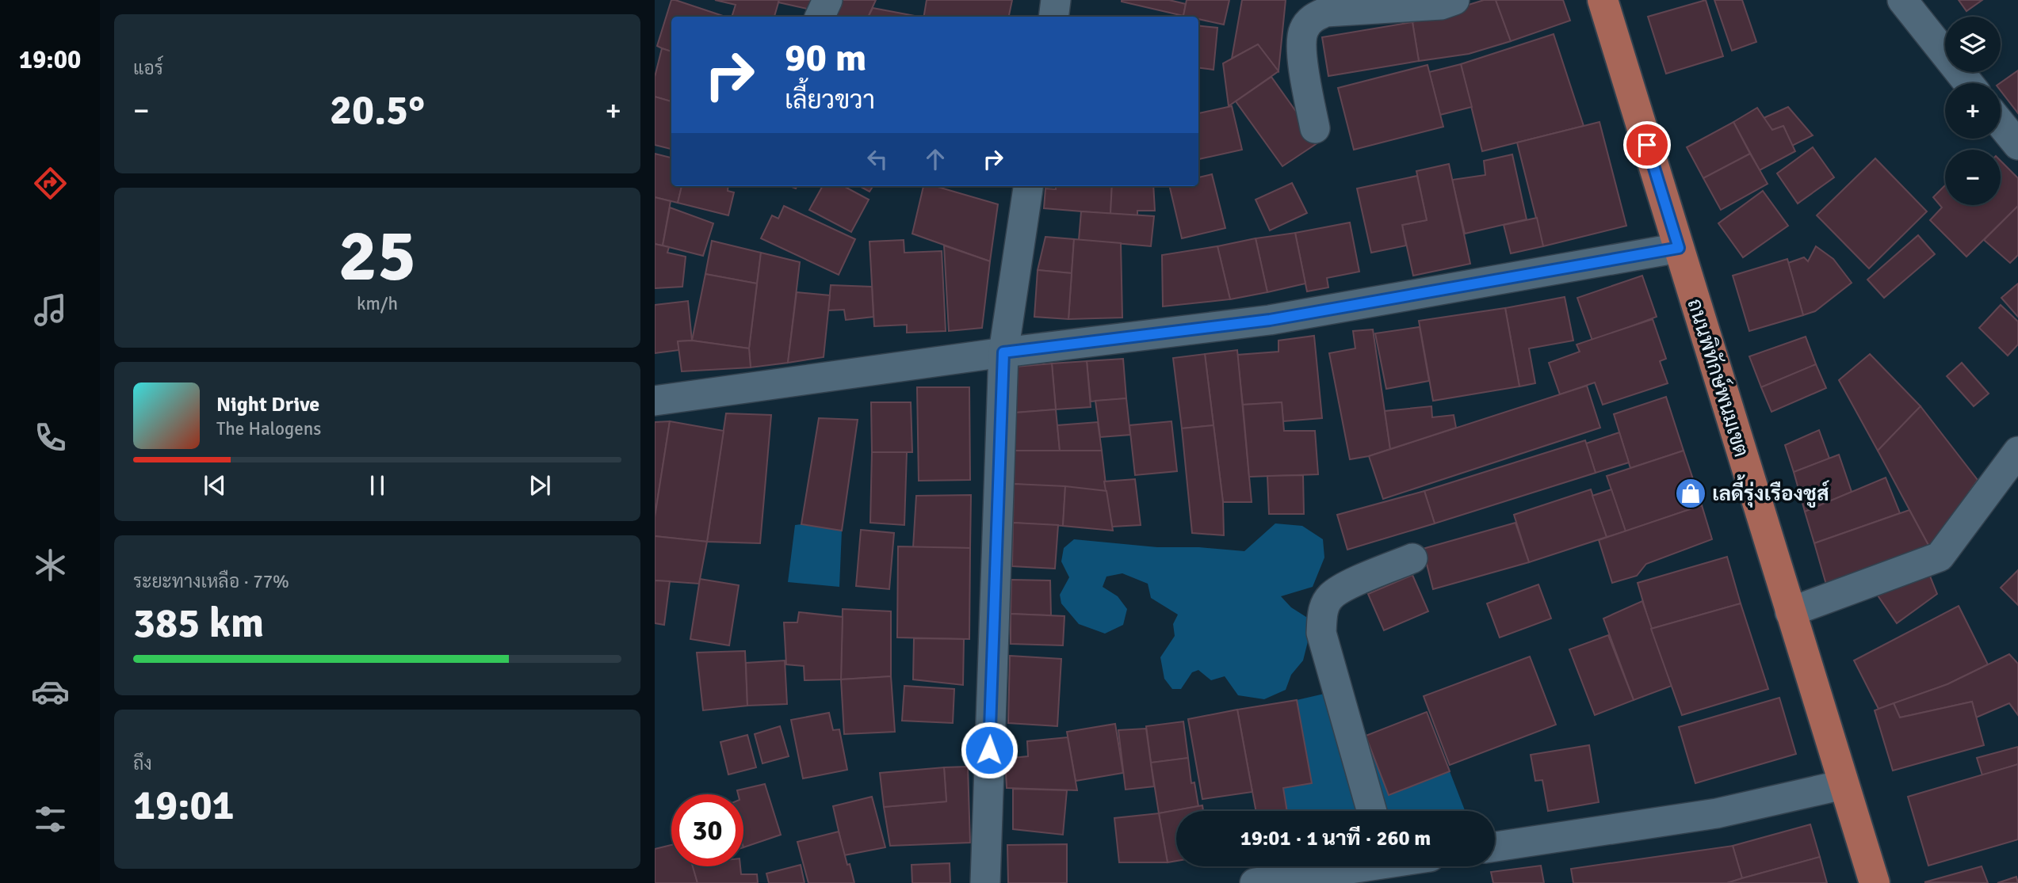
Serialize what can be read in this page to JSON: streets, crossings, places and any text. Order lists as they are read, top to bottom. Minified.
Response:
{"streets":{"main road":["ถนนพิทักษ์พนมเขต"]},"places":{"shop":["เลดี้รุ่งเรืองชูส์"]},"page":{"tabs":"19:00","tile":["แอร์",["25","km/h"],["ระยะทางเหลือ · 77%","385 km"],["ถึง","19:01"]],"map_buttons":["+","−"],"turn":["90 m","เลี้ยวขวา"],"heat":["−","20.5°","+"],"song":["Night Drive","The Halogens"],"limit":"30","trip":"19:01 · 1 นาที · 260 m"}}
